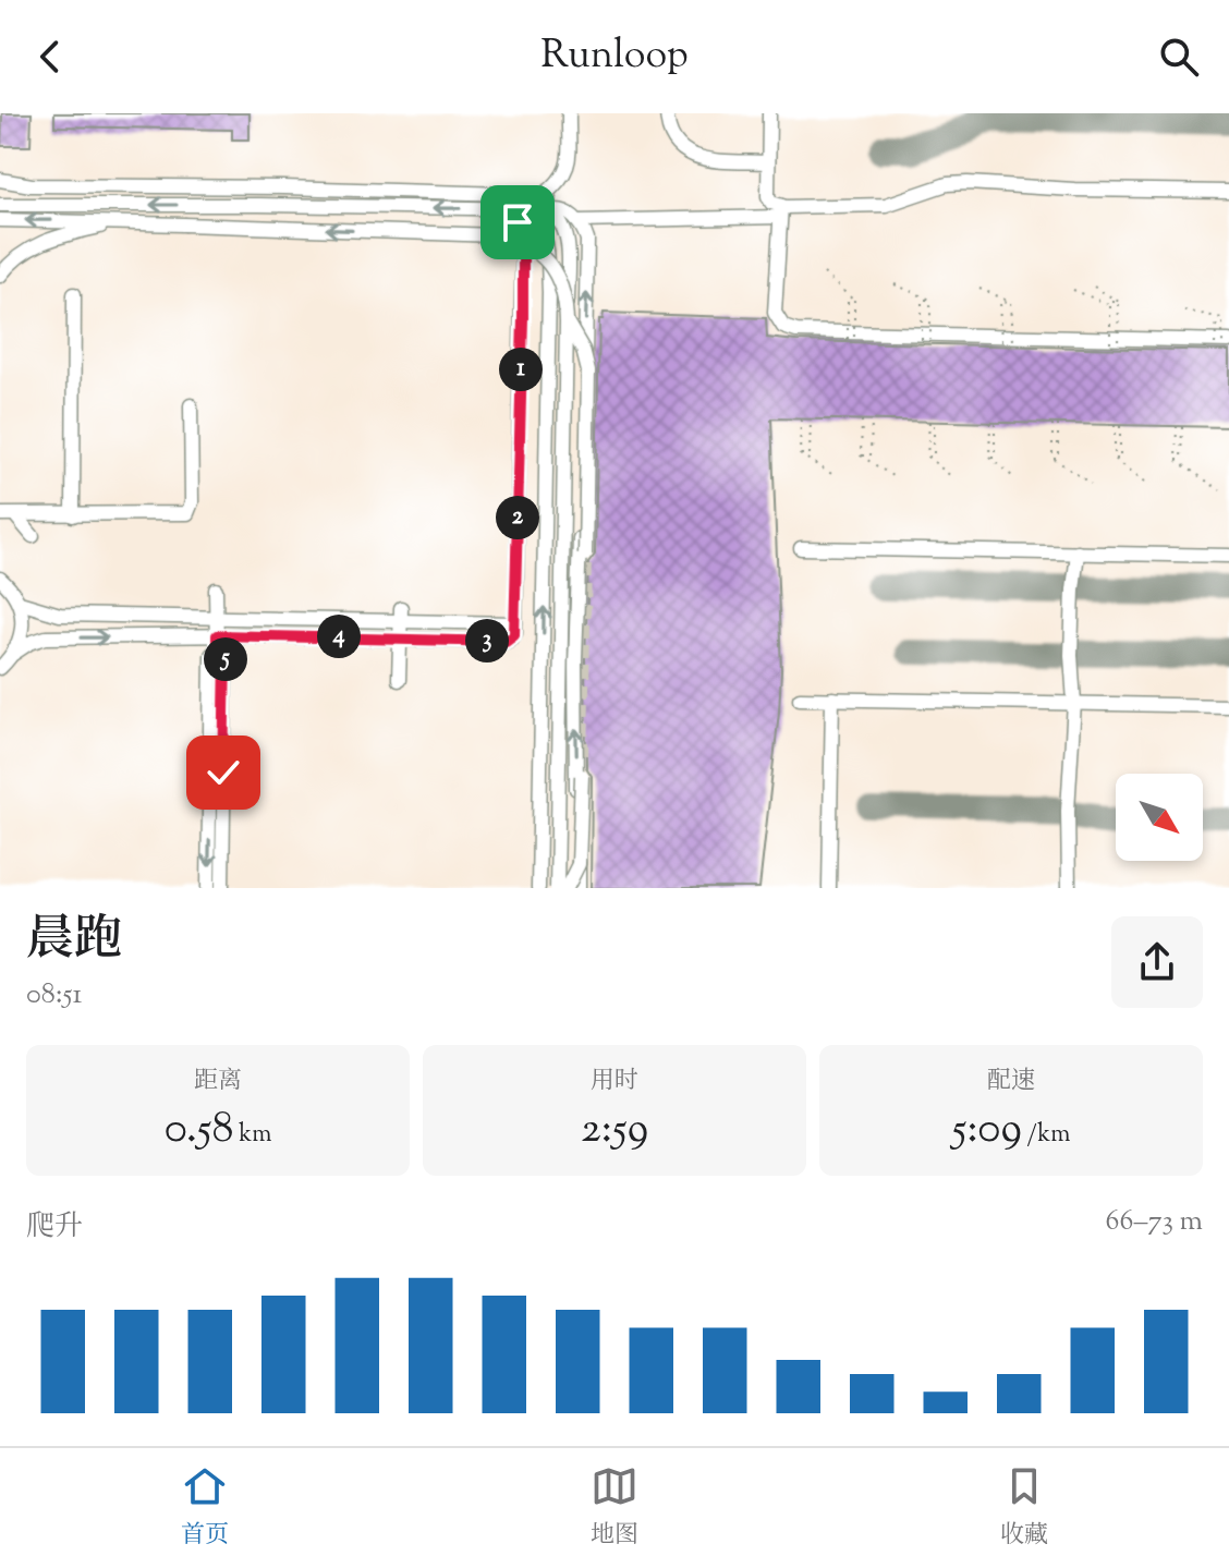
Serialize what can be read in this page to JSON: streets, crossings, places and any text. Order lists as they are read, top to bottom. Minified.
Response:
{"north":"bottom right","page":{"header":"Runloop","pins":["1","2","4","3","5"],"heading":["晨跑","08:51"],"stats":[["距离","0.58 km"],["用时","2:59"],["配速","5:09 /km"]],"chart":["爬升","66–73 m"],"tabs":["首页","地图","收藏"]}}
